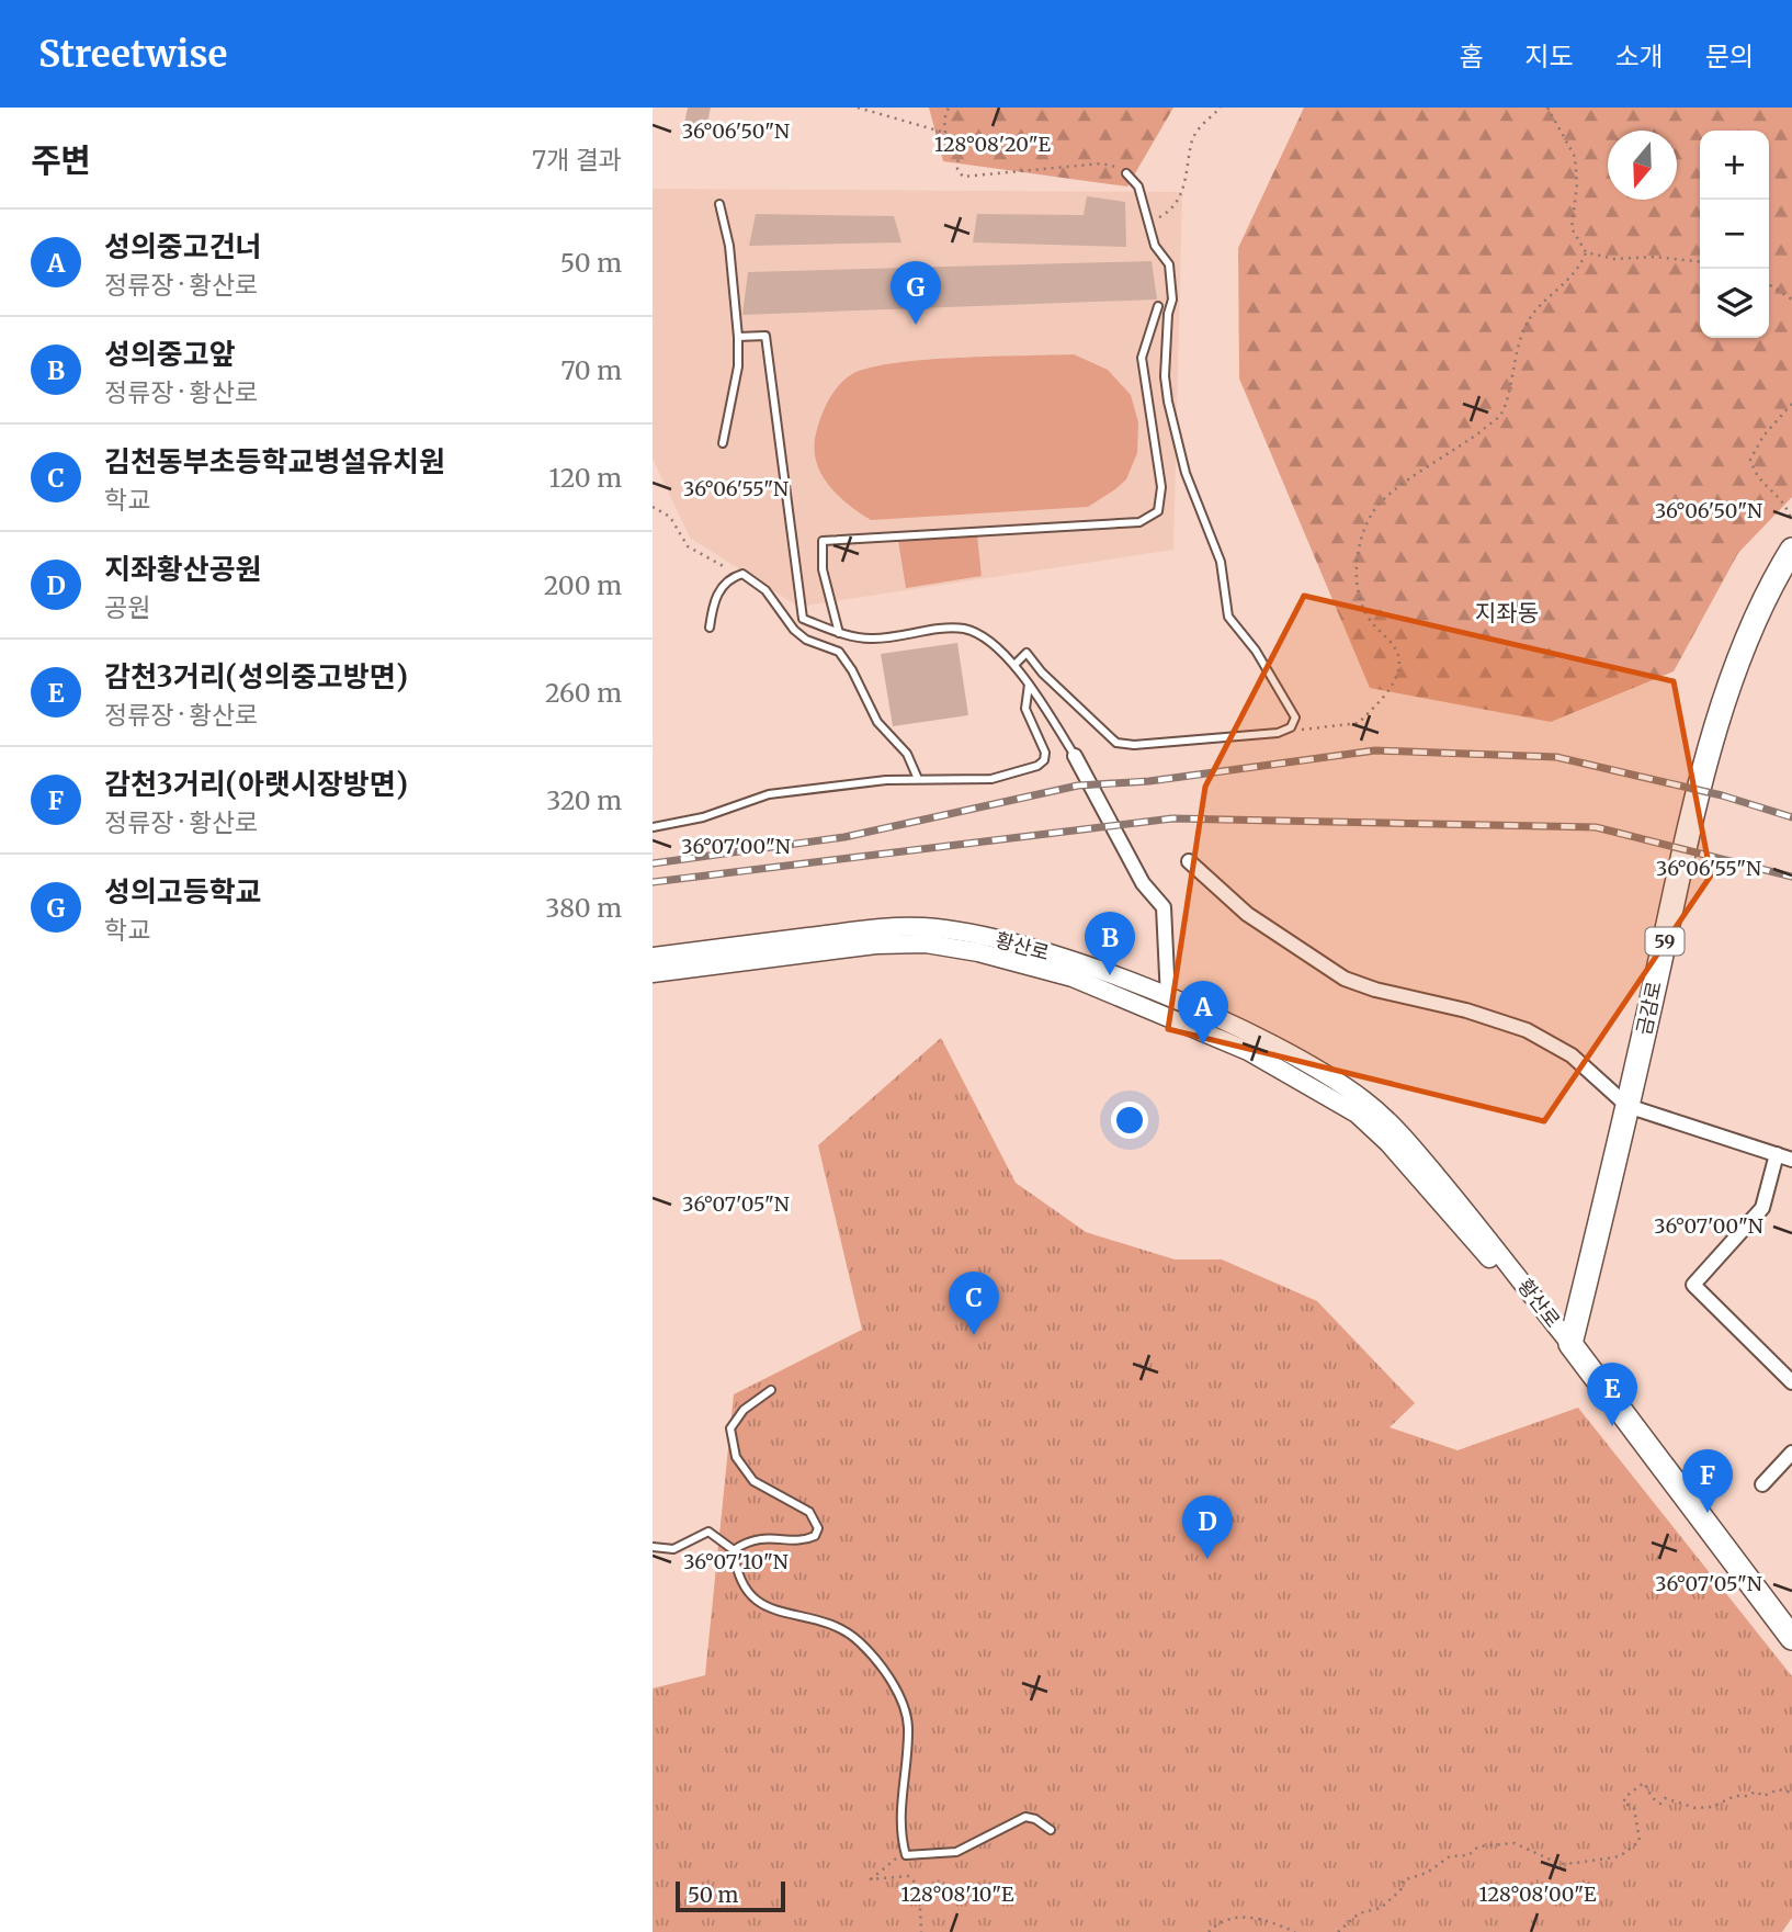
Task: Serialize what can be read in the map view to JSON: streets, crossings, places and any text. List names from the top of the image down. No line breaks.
{"streets":{"main road":["59","황산로","금감로"]},"crossings":[["황산로","금감로"]],"districts":["지좌동"],"scale_bar":"50 m","north":"bottom","page":{"header":"Streetwise","nav":["홈","지도","소개","문의"],"heading":["주변","7개 결과"],"map_buttons":["+","−"],"list":[{"mark":"A","name":"성의중고건너","note":"정류장 · 황산로","value":"50 m"},{"mark":"B","name":"성의중고앞","note":"정류장 · 황산로","value":"70 m"},{"mark":"C","name":"김천동부초등학교병설유치원","note":"학교","value":"120 m"},{"mark":"D","name":"지좌황산공원","note":"공원","value":"200 m"},{"mark":"E","name":"감천3거리(성의중고방면)","note":"정류장 · 황산로","value":"260 m"},{"mark":"F","name":"감천3거리(아랫시장방면)","note":"정류장 · 황산로","value":"320 m"},{"mark":"G","name":"성의고등학교","note":"학교","value":"380 m"}],"pins":["G","B","A","C","E","F","D"],"scale":"50 m"},"coordinates":["36°06'50\"N","128°08'20\"E","36°06'55\"N","36°07'00\"N","36°07'05\"N","36°07'10\"N","128°08'10\"E","128°08'00\"E"]}
